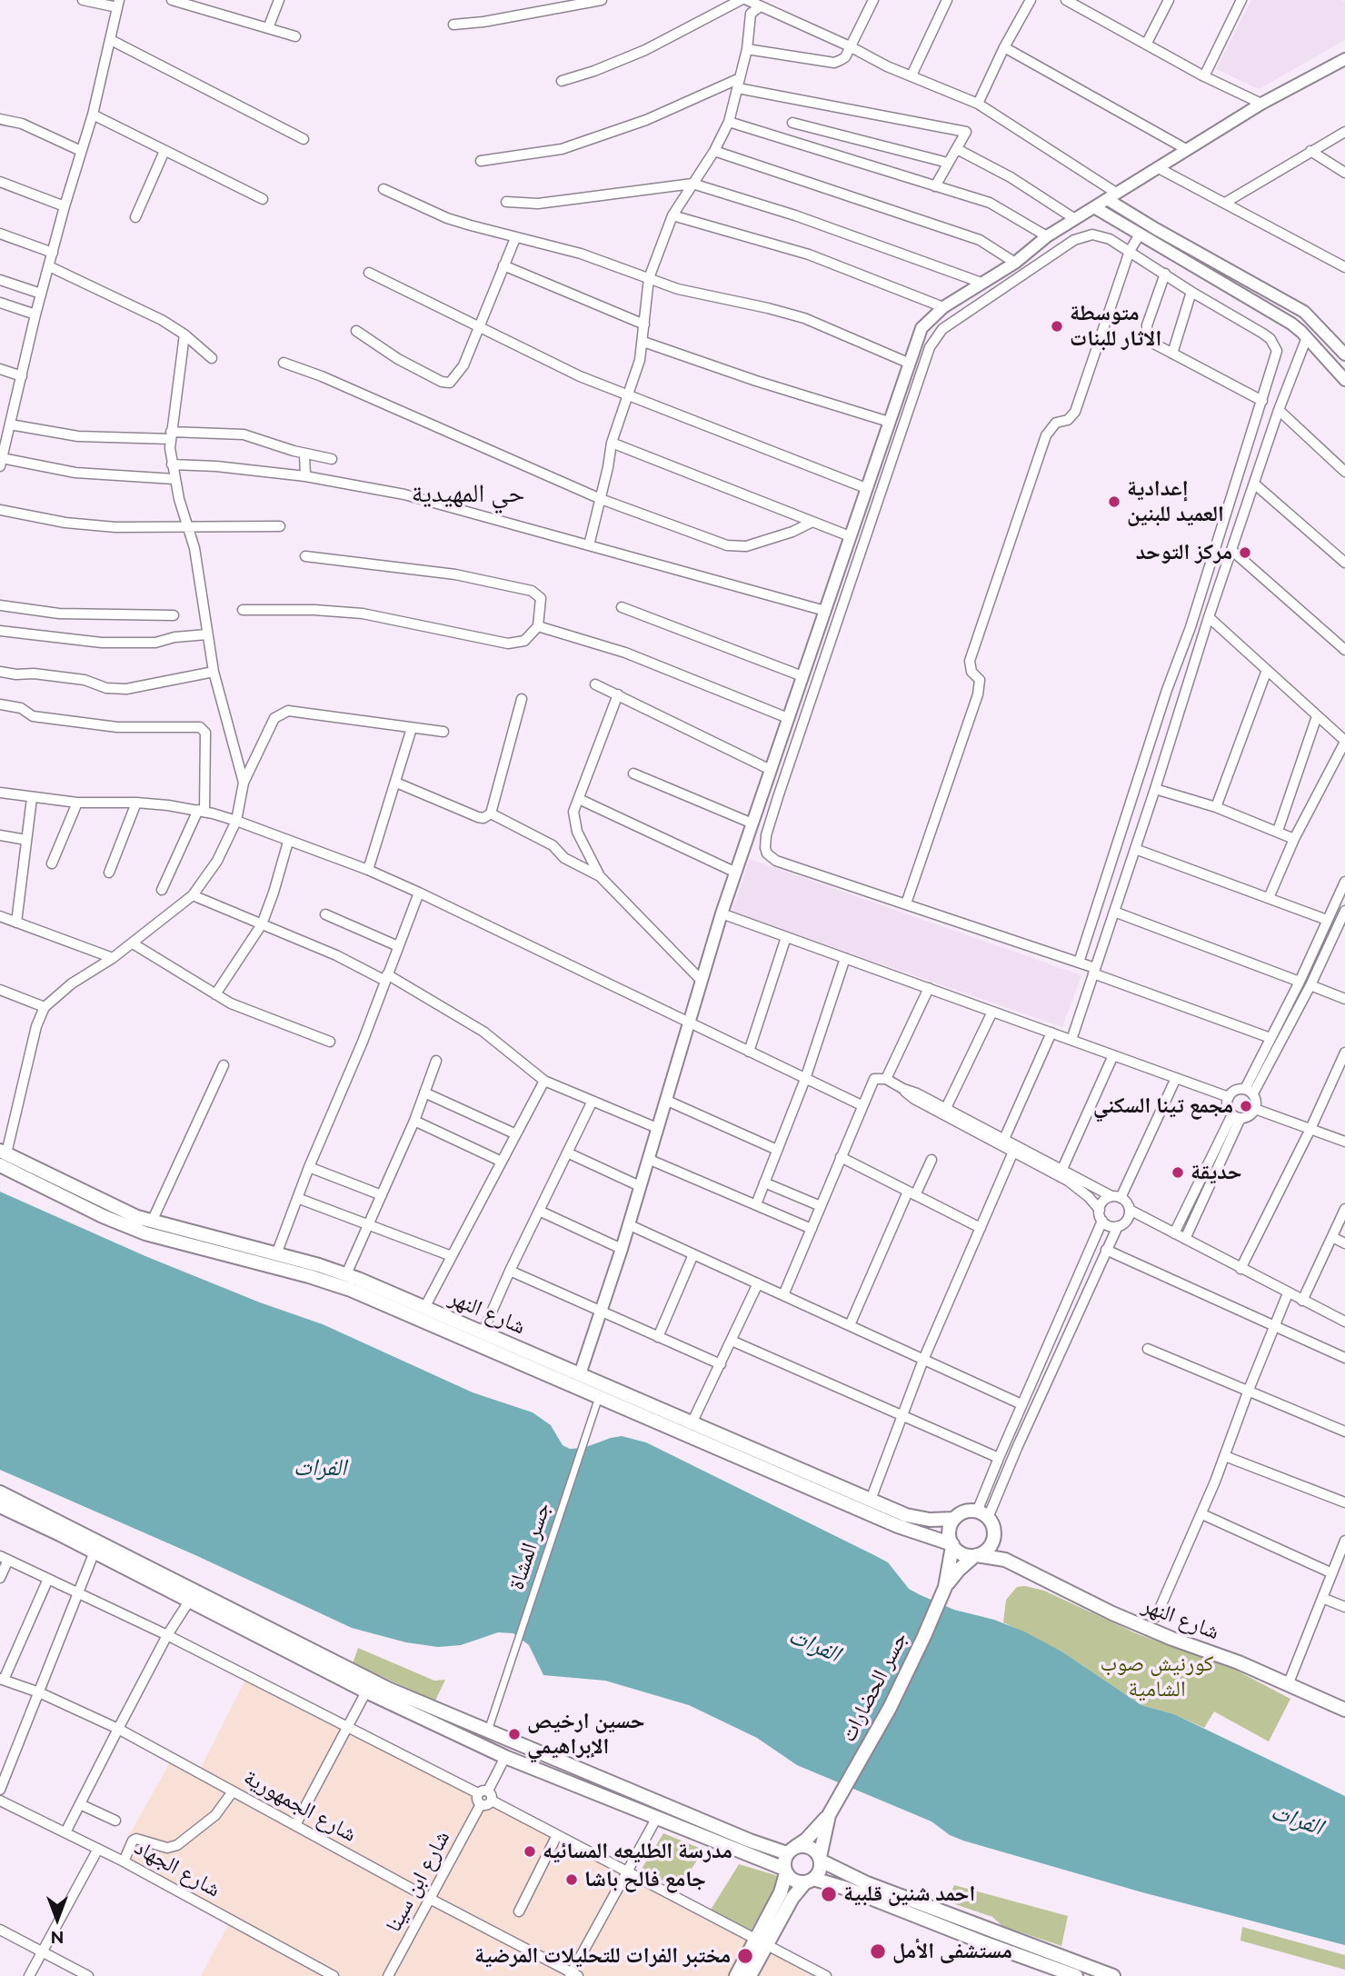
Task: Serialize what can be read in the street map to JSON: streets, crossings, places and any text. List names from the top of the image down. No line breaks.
{"streets":{"main road":["شارع النهر","جسر الحضارات"],"street":["جسر المشاة","شارع الجمهورية","شارع الجهاد","شارع ابن سينا"]},"crossings":[["شارع النهر","جسر المشاة"],["شارع الجمهورية","شارع ابن سينا"]],"districts":["حي المهيدية"],"water":["الفرات"],"parks":["كورنيش صوب الشامية"],"places":["متوسطة الاثار للبنات","إعدادية العميد للبنين","مركز التوحد","مجمع تينا السكني","حديقة","حسين ارخيص الإبراهيمي","مدرسة الطليعه المسائيه","جامع فالح باشا","احمد شنين قلبية","مستشفى الأمل","مختبر الفرات للتحليلات المرضية"],"north":"bottom"}
